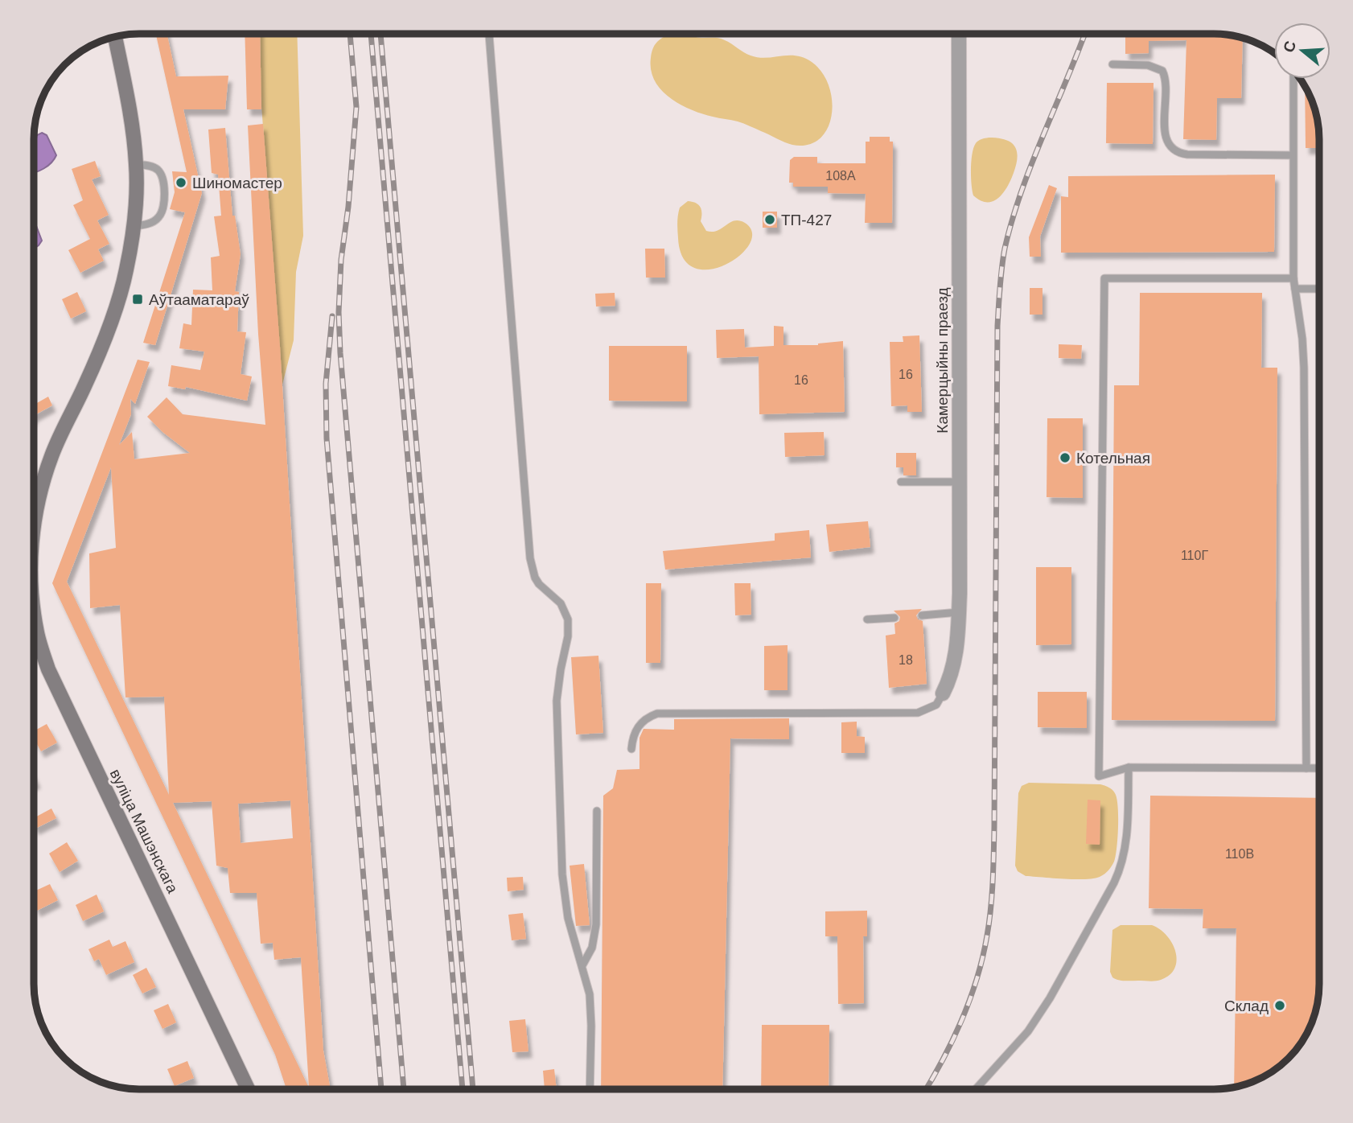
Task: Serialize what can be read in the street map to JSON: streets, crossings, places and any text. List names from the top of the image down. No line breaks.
{"streets":{"main road":["вуліца Машэнскага"],"street":["Камерцыйны праезд"]},"places":{"other":["Шиномастер","ТП-427","Котельная","Склад"],"transit":["Аўтааматараў"]},"house_numbers":["108А","16","16","110Г","18","110В"],"north":"left"}
